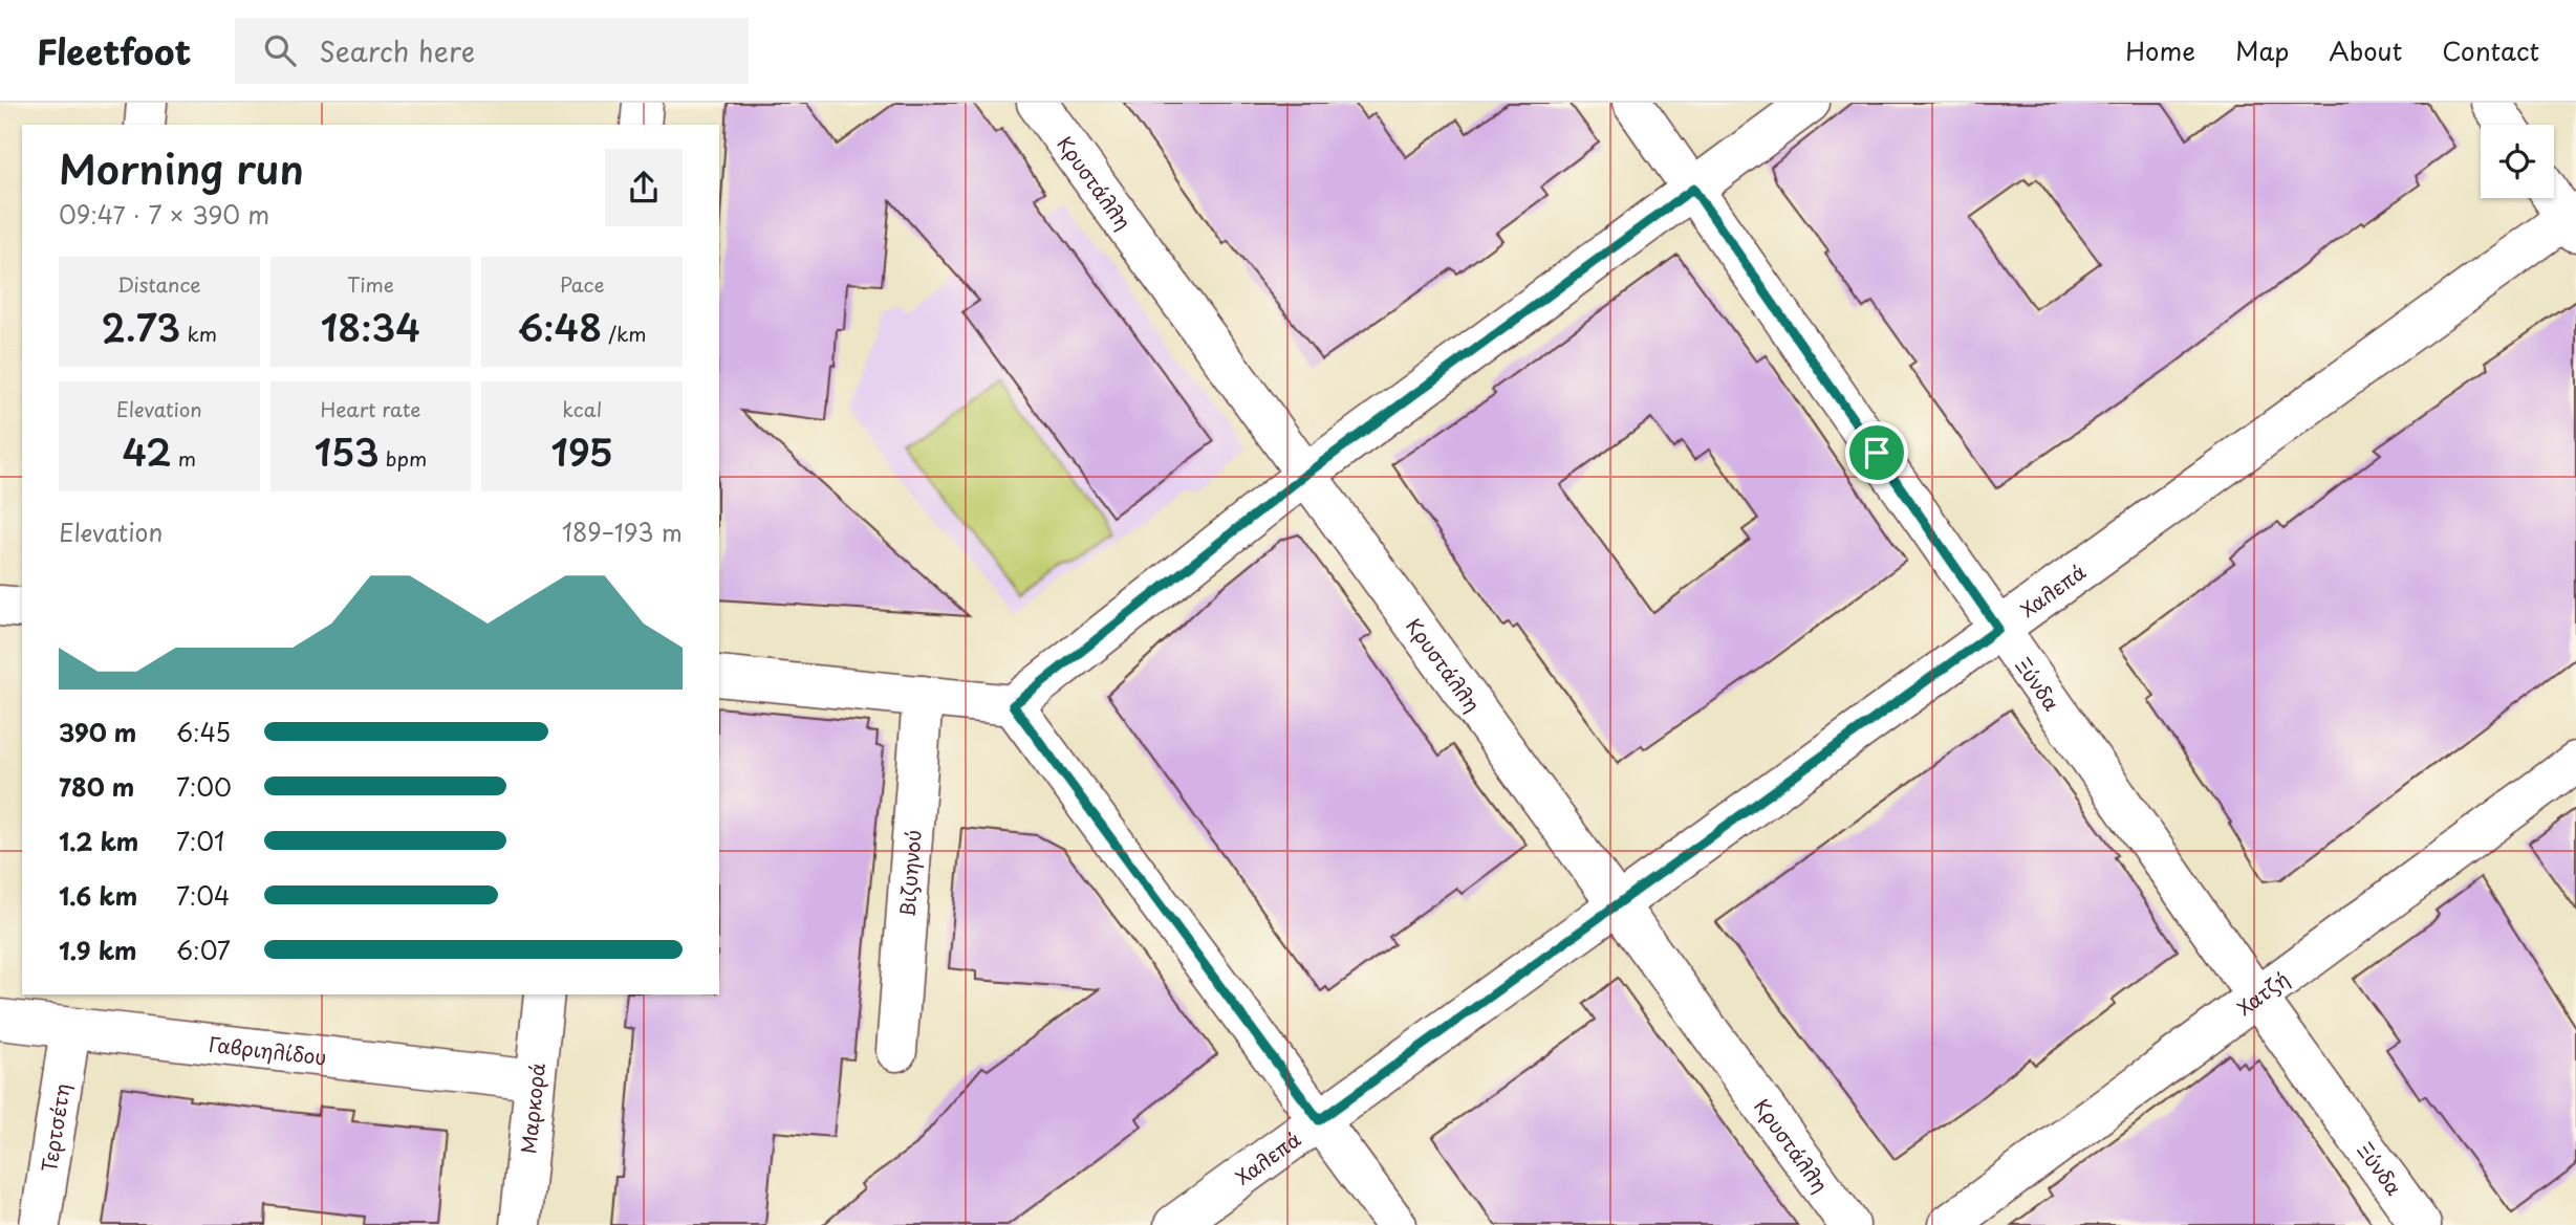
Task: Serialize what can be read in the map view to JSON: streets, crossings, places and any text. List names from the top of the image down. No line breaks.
{"streets":{"street":["Κρυστάλλη","Χαλεπά","Ξύνδα","Βιζυηνού","Χατζή","Γαβριηλίδου","Μαρκορά","Τερτσέτη"]},"crossings":[["Κρυστάλλη","Χαλεπά"],["Χαλεπά","Ξύνδα"],["Ξύνδα","Χατζή"],["Γαβριηλίδου","Μαρκορά"],["Γαβριηλίδου","Τερτσέτη"]],"page":{"header":"Fleetfoot","search":"Search here","nav":["Home","Map","About","Contact"],"heading":["Morning run","09:47 · 7 × 390 m"],"stats":[["Distance","2.73 km"],["Time","18:34"],["Pace","6:48 /km"],["Elevation","42 m"],["Heart rate","153 bpm"],["kcal","195"]],"chart":["Elevation","189–193 m"],"list":[{"name":"390 m","note":"6:45"},{"name":"780 m","note":"7:00"},{"name":"1.2 km","note":"7:01"},{"name":"1.6 km","note":"7:04"},{"name":"1.9 km","note":"6:07"}]}}
